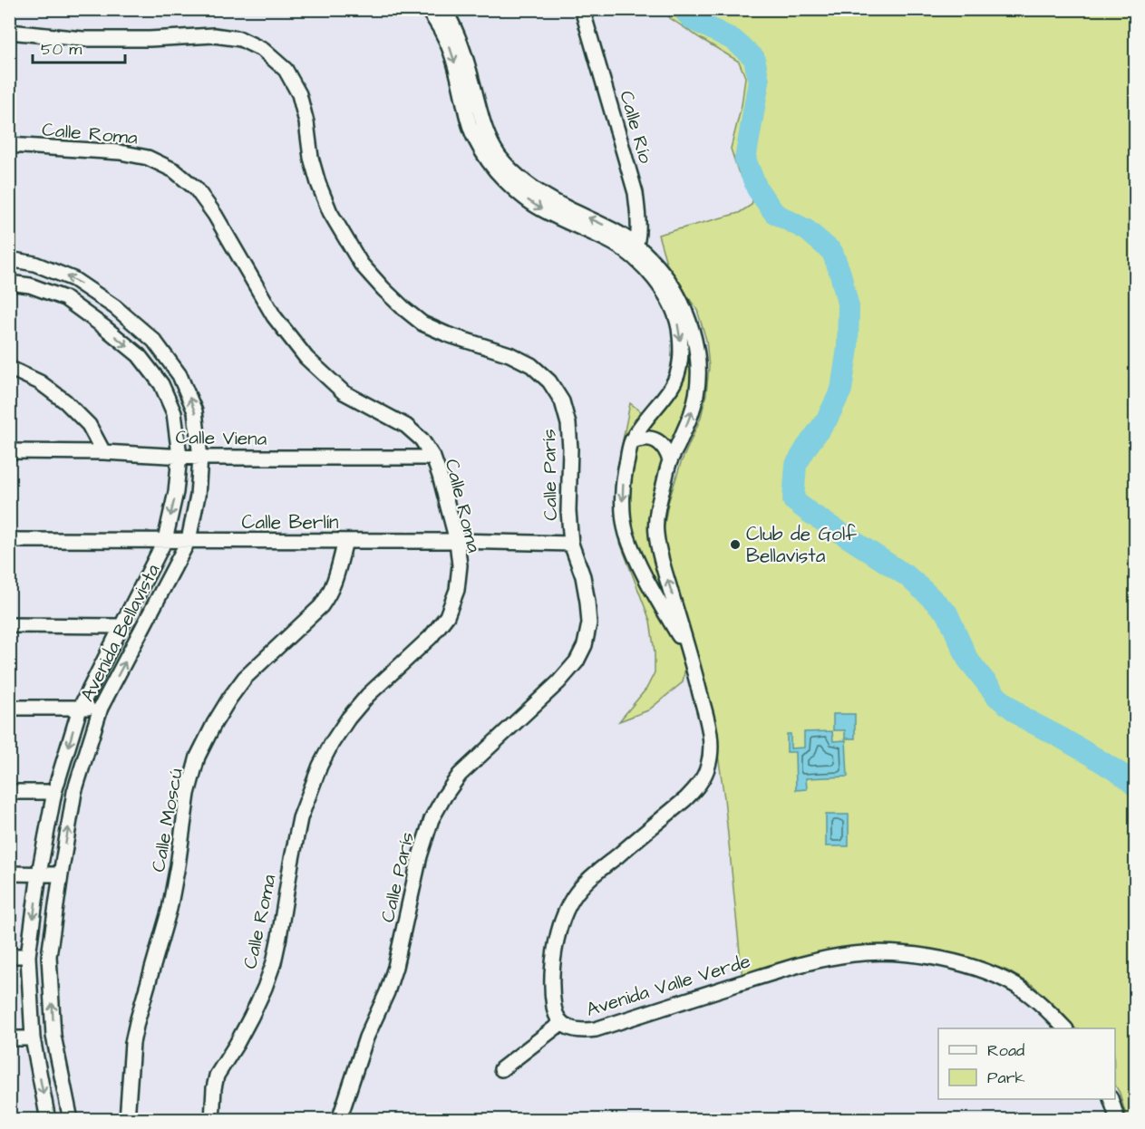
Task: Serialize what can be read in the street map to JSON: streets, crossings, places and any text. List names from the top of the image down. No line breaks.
{"streets":{"street":["Calle Río","Calle Roma","Calle Viena","Calle París","Calle Berlín","Avenida Bellavista","Calle Moscú","Avenida Valle Verde"]},"crossings":[["Calle Río","Avenida Valle Verde"],["Calle Roma","Calle Viena"],["Calle Roma","Calle Berlín"],["Calle Viena","Avenida Bellavista"],["Calle París","Calle Berlín"],["Calle Berlín","Avenida Bellavista"],["Calle Berlín","Calle Moscú"]],"places":["Club de Golf Bellavista"],"legend":["Road","Park"],"scale_bar":"50 m"}
